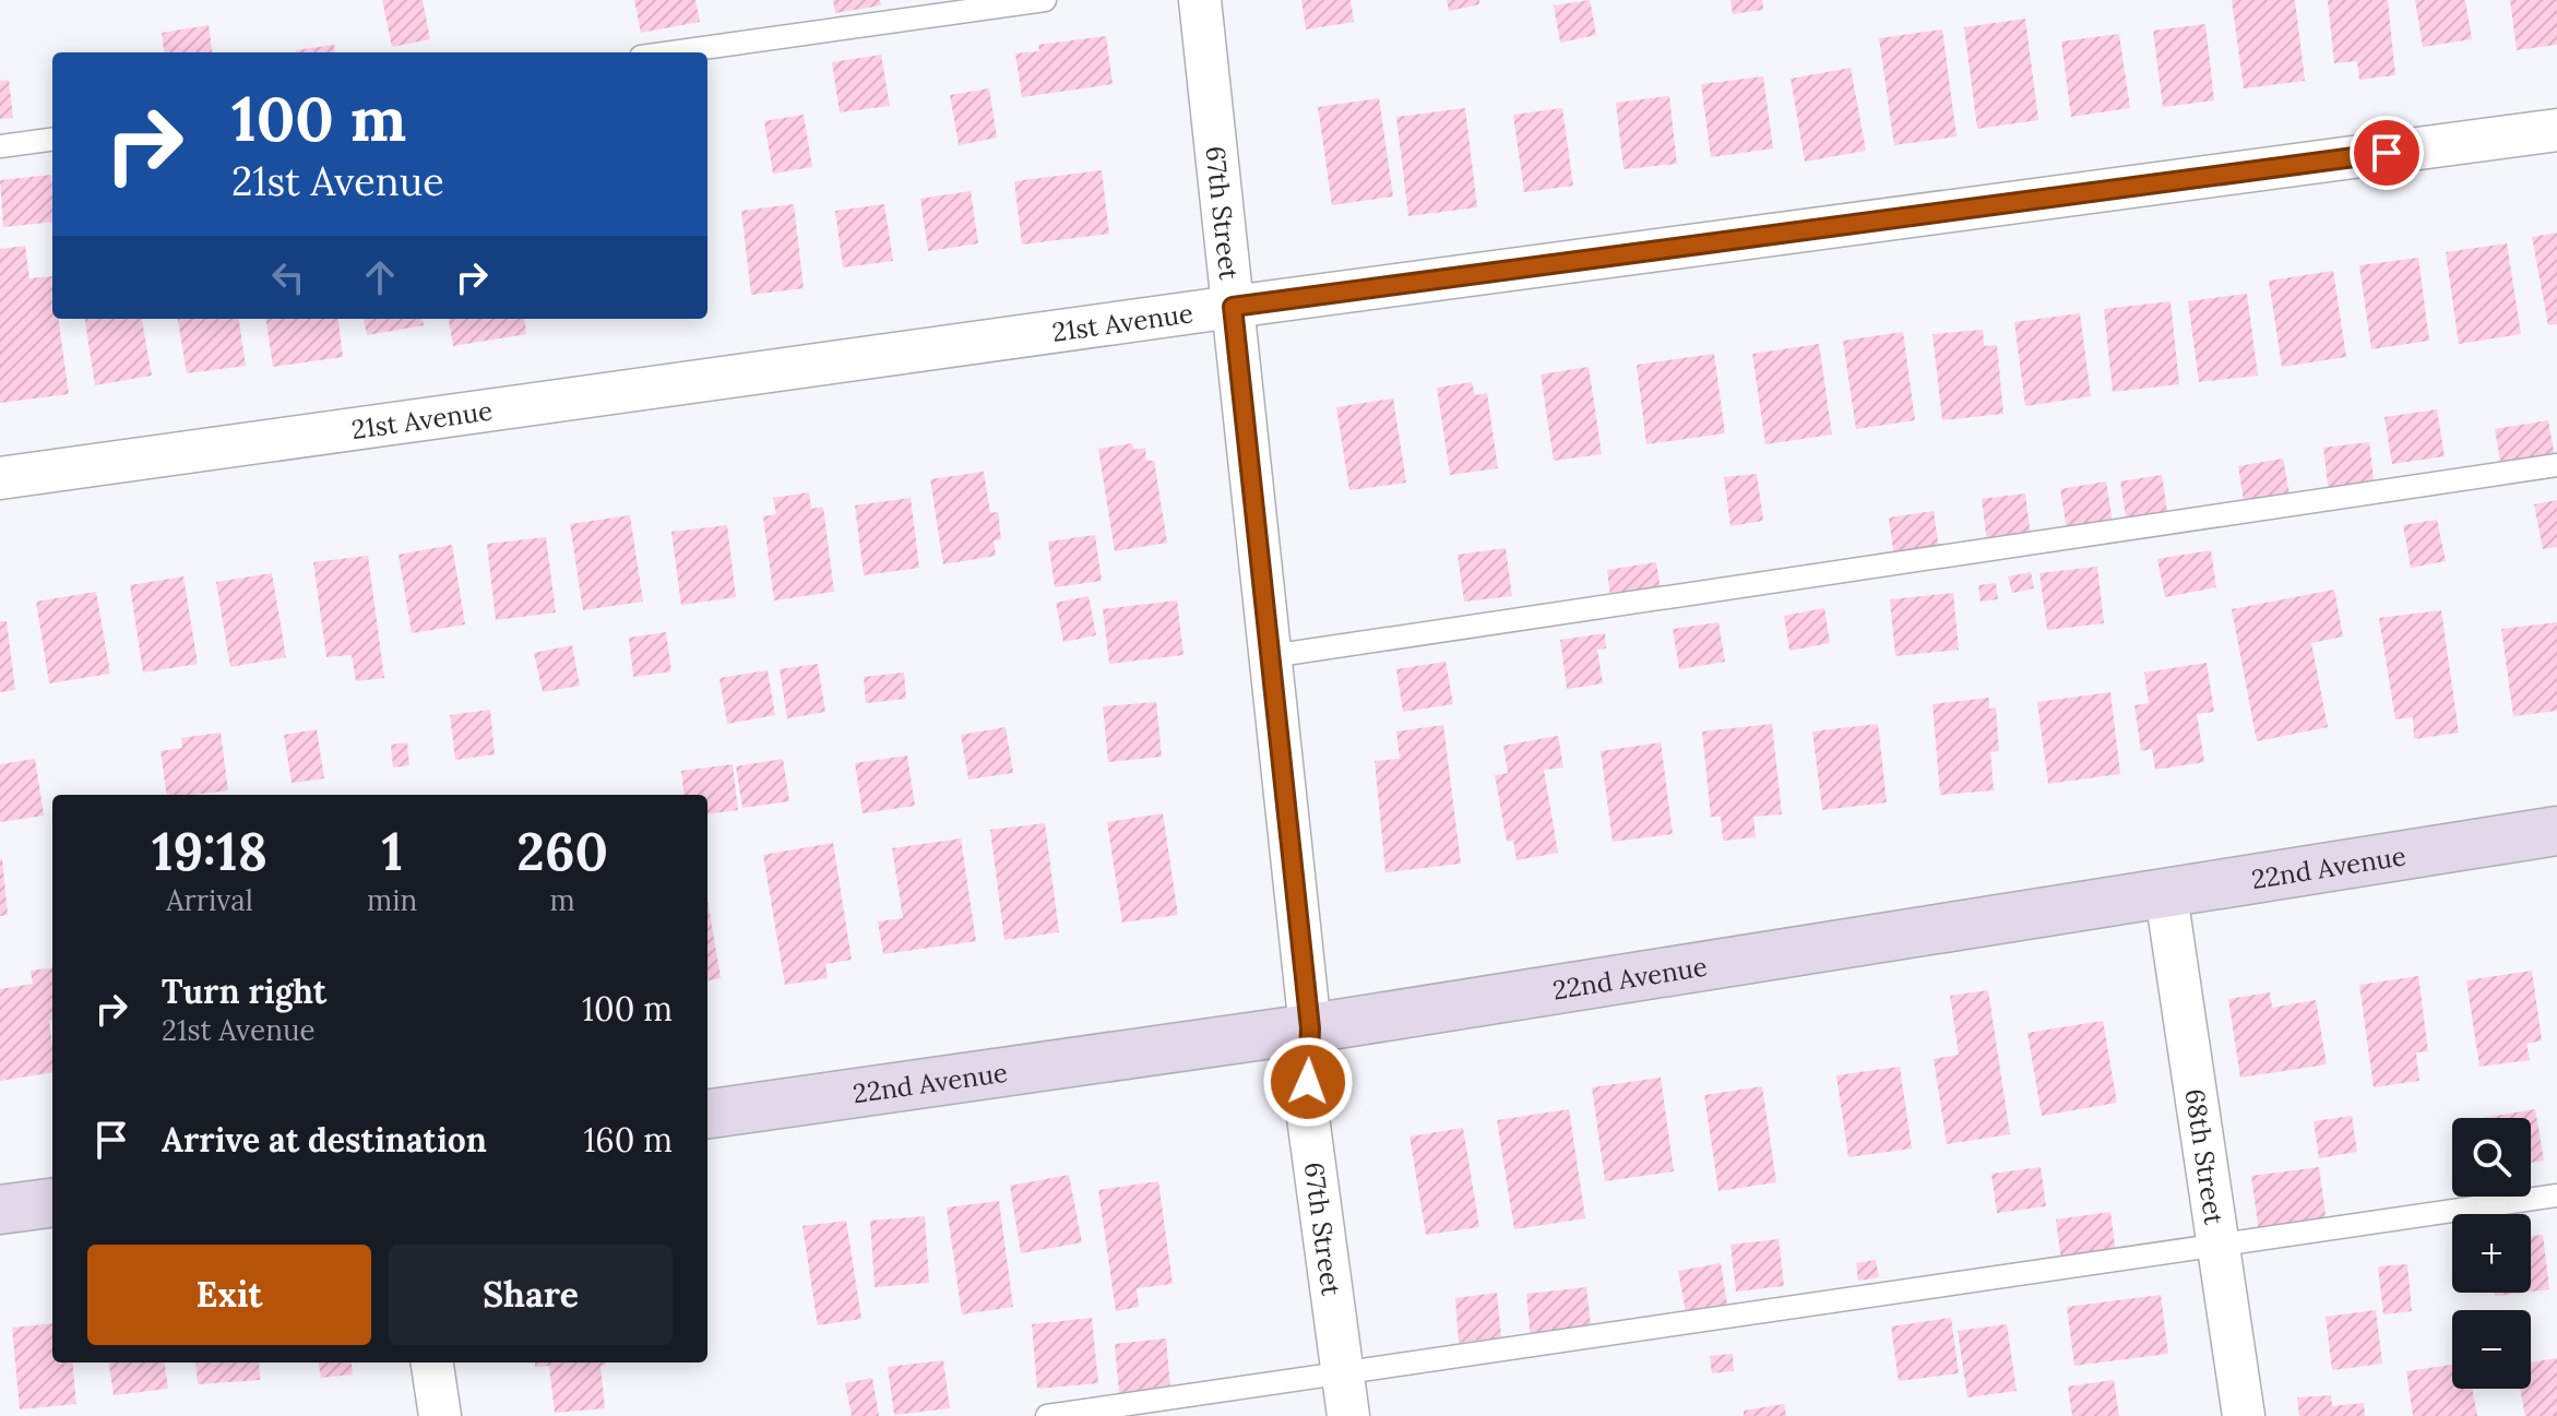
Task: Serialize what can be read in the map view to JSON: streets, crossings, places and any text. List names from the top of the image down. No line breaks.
{"streets":{"street":["67th Street","21st Avenue","22nd Avenue","68th Street"]},"crossings":[["67th Street","21st Avenue"],["67th Street","22nd Avenue"],["22nd Avenue","68th Street"]],"page":{"turn":["100 m","21st Avenue"],"eta":["19:18","Arrival","1","min","260","m"],"list":[{"name":"Turn right","note":"21st Avenue","value":"100 m"},{"name":"Arrive at destination","value":"160 m"}],"map_buttons":["+","−"],"buttons":["Exit","Share"]}}
